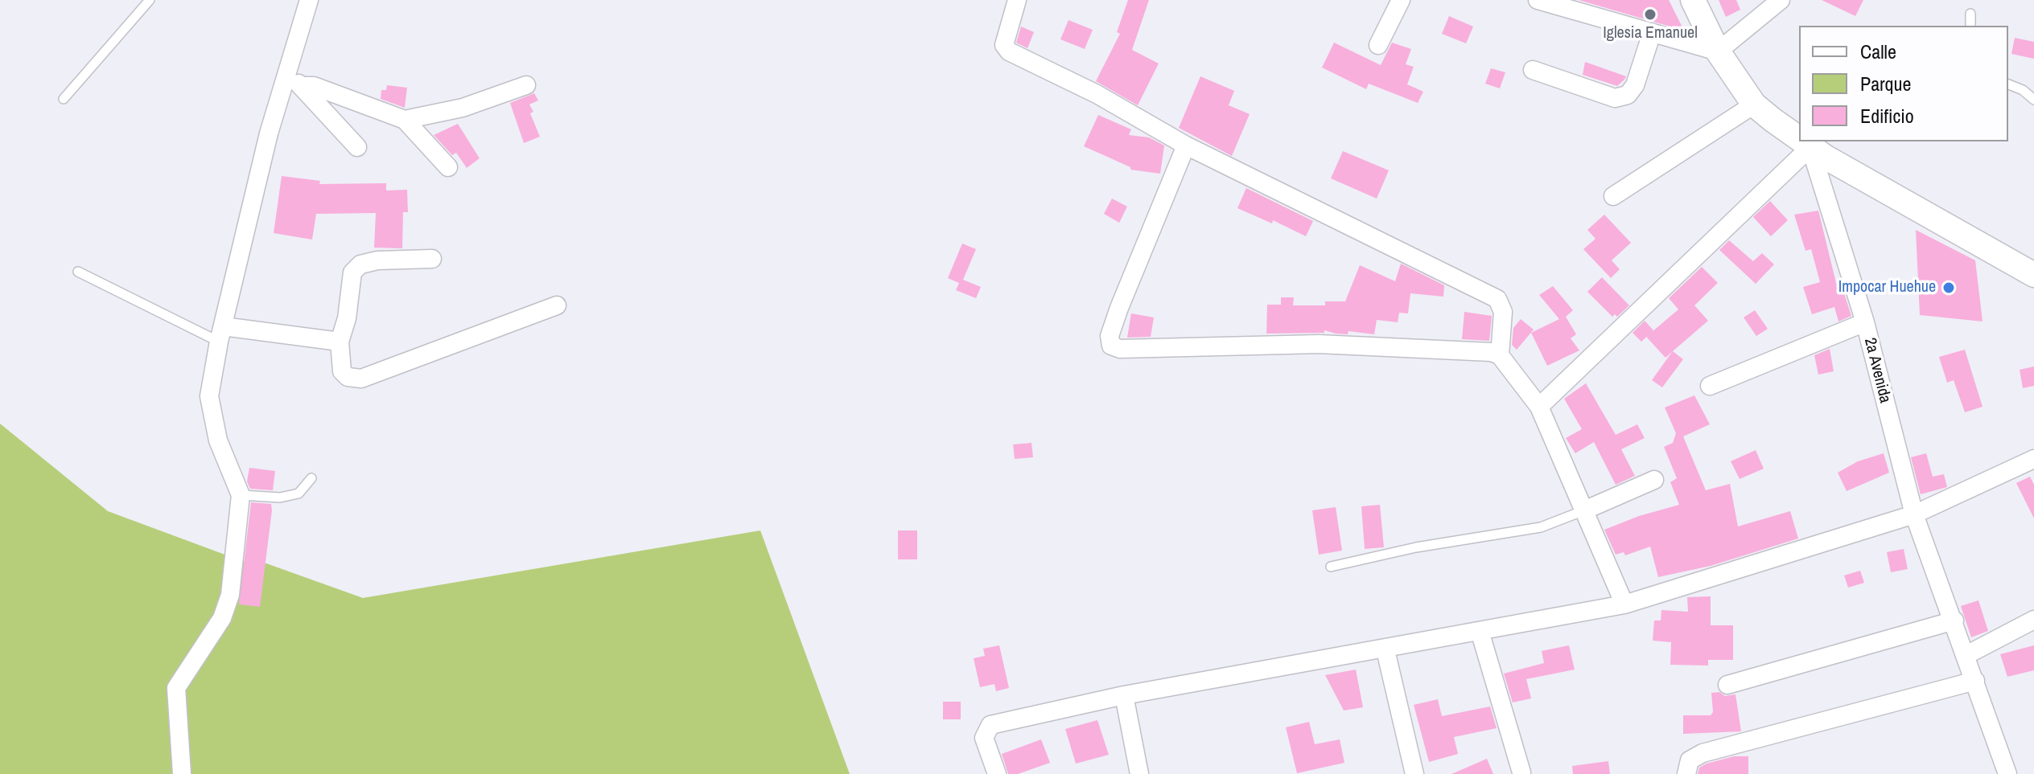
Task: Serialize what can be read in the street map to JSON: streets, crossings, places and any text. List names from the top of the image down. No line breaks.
{"streets":{"street":["2a Avenida"]},"places":["Iglesia Emanuel","Impocar Huehue"],"legend":["Calle","Parque","Edificio"]}
